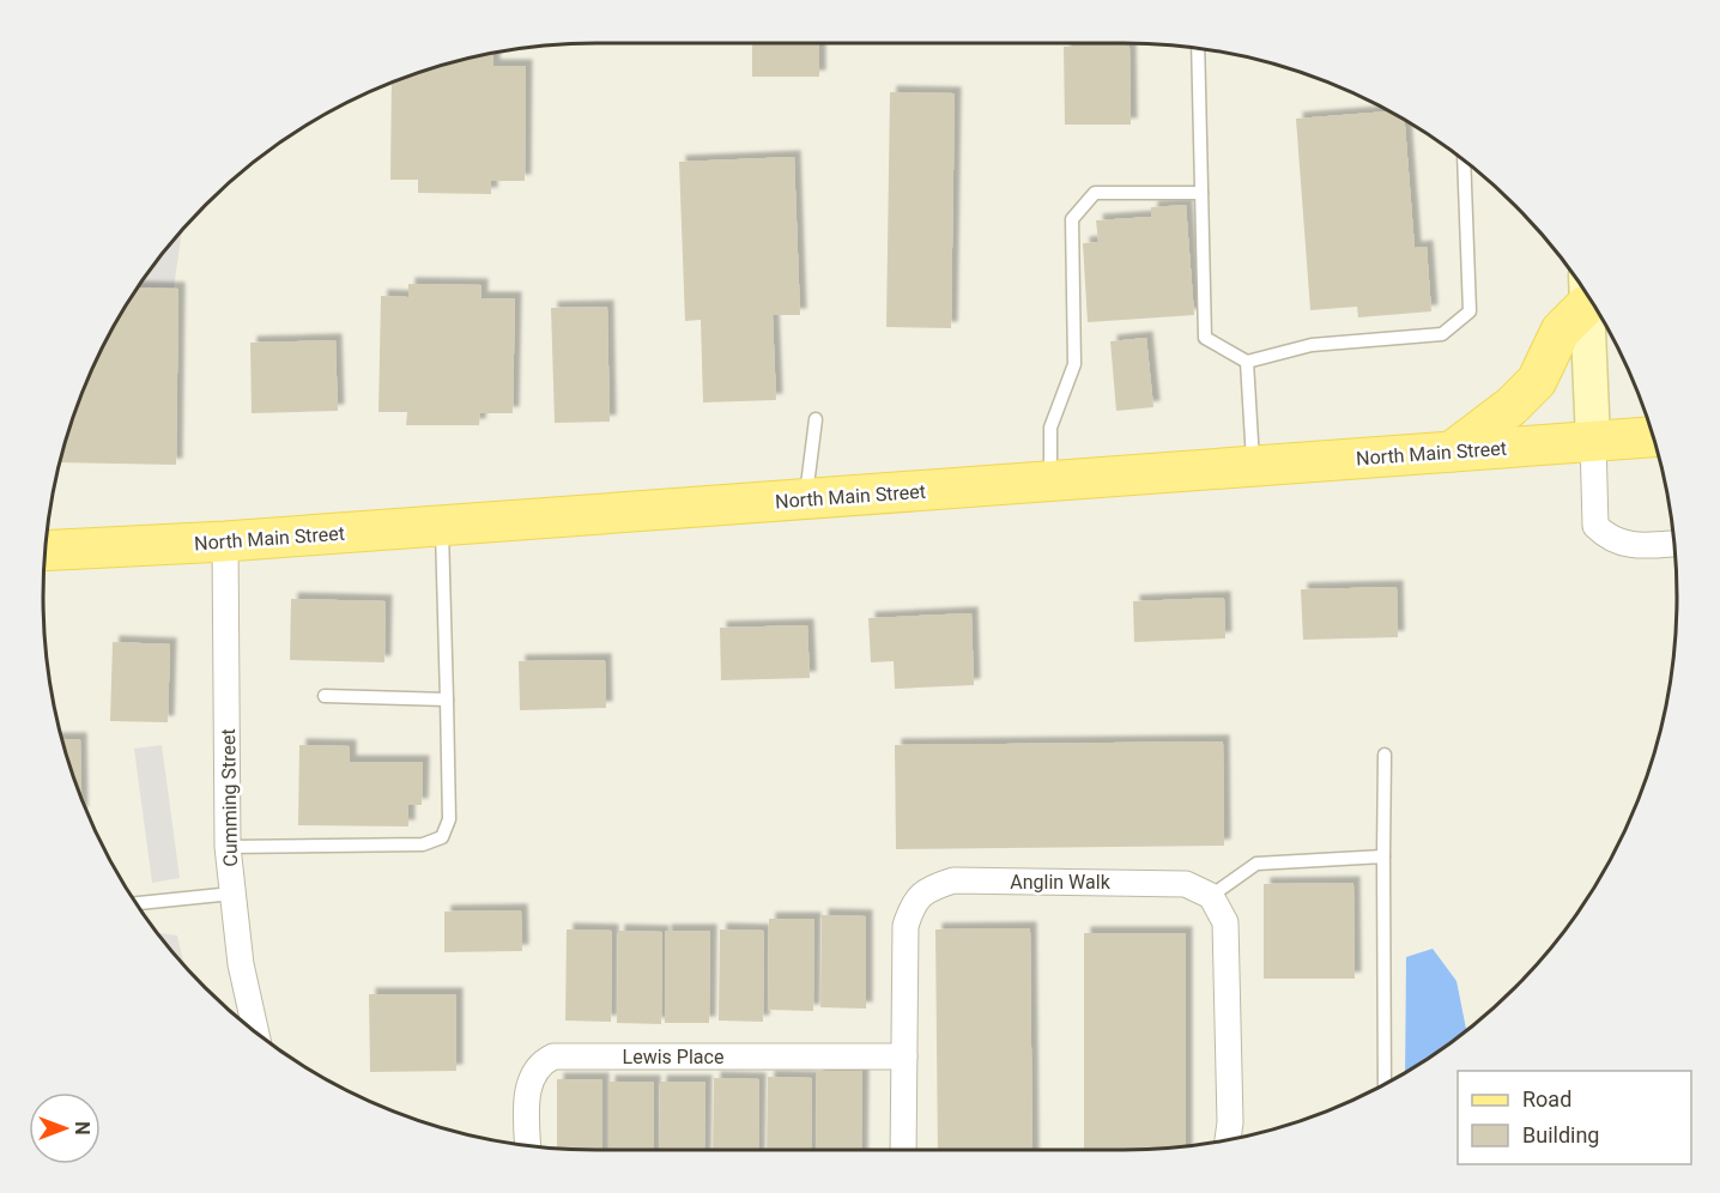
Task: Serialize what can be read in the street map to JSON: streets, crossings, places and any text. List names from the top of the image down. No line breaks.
{"streets":{"main road":["North Main Street"],"street":["Cumming Street","Anglin Walk","Lewis Place"]},"crossings":[["North Main Street","Cumming Street"],["Anglin Walk","Lewis Place"]],"legend":["Road","Building"],"north":"right"}
